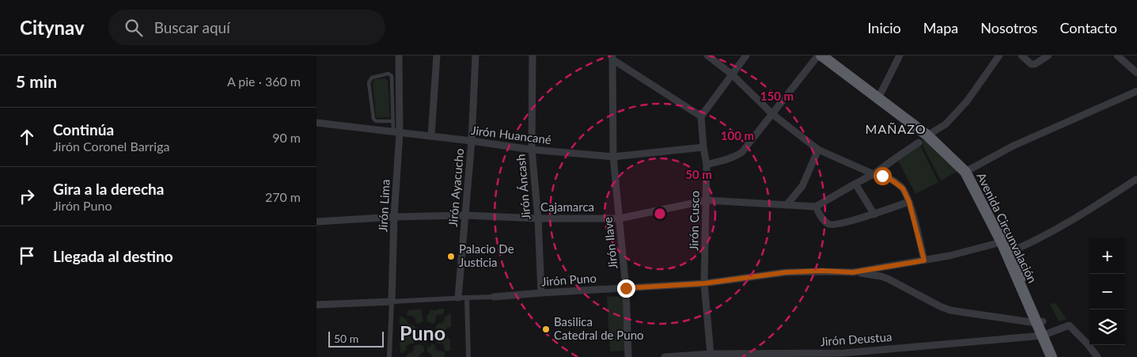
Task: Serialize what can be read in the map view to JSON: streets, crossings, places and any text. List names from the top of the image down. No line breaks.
{"streets":{"highway":["Avenida Circunvalación"],"street":["Jirón Huancané","Jirón Áncash","Jirón Ayacucho","Jirón Lima","Cajamarca","Jirón Cusco","Jirón Ilave","Jirón Puno","Jirón Deustua"]},"crossings":[["Jirón Huancané","Jirón Áncash"],["Jirón Huancané","Jirón Ayacucho"],["Jirón Huancané","Jirón Lima"],["Jirón Huancané","Jirón Cusco"],["Jirón Huancané","Jirón Ilave"],["Jirón Áncash","Cajamarca"],["Jirón Áncash","Jirón Puno"],["Jirón Ayacucho","Cajamarca"],["Jirón Ayacucho","Jirón Puno"],["Jirón Lima","Cajamarca"],["Jirón Lima","Jirón Puno"],["Cajamarca","Jirón Cusco"],["Cajamarca","Jirón Ilave"],["Jirón Cusco","Jirón Puno"],["Jirón Cusco","Jirón Deustua"],["Avenida Circunvalación","Jirón Puno"],["Avenida Circunvalación","Jirón Deustua"],["Jirón Ilave","Jirón Puno"]],"districts":["MAÑAZO","Puno"],"places":["Palacio De Justicia","Basilica Catedral de Puno"],"scale_bar":"50 m","page":{"header":"Citynav","search":"Buscar aquí","nav":["Inicio","Mapa","Nosotros","Contacto"],"heading":["5 min","A pie · 360 m"],"list":[["Continúa","Jirón Coronel Barriga","90 m"],["Gira a la derecha","Jirón Puno","270 m"],"Llegada al destino"],"map_buttons":["+","−"],"scale":"50 m"},"rings":["150 m","100 m","50 m"]}
